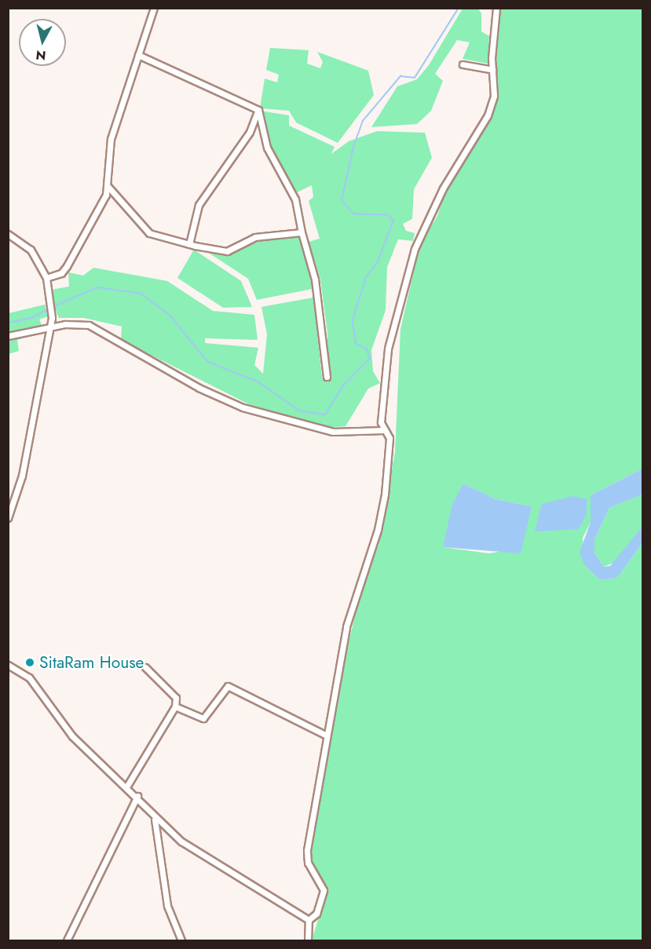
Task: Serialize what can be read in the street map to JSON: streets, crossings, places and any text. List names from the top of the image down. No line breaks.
{"places":["SitaRam House"],"north":"bottom"}
